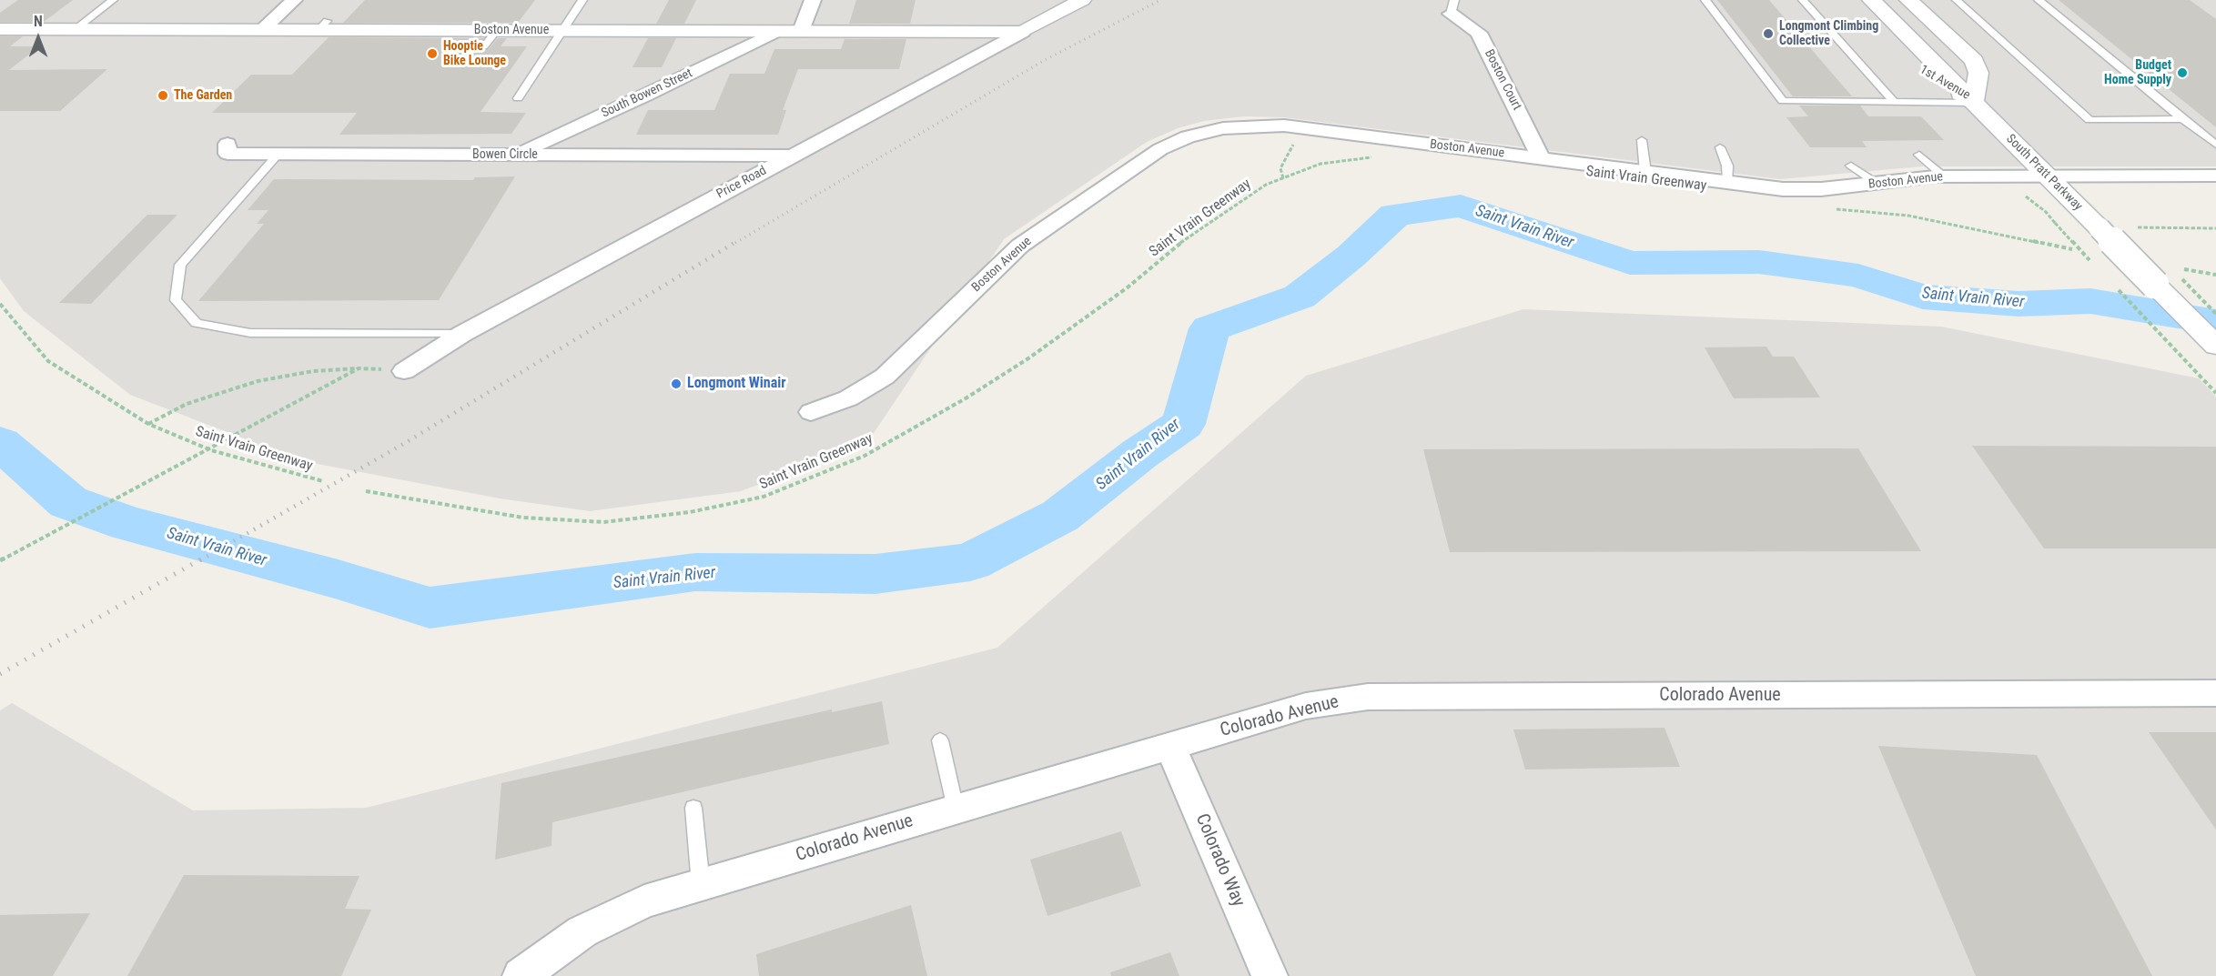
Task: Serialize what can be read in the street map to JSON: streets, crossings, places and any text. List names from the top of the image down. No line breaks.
{"streets":{"street":["Boston Avenue","Boston Court","1st Avenue","South Bowen Street","Bowen Circle","South Pratt Parkway","Price Road","Colorado Avenue","Colorado Way"],"path":["Saint Vrain Greenway"]},"crossings":[["Boston Avenue","Boston Court"],["Boston Avenue","South Bowen Street"],["Boston Avenue","South Pratt Parkway"],["Boston Avenue","Price Road"],["1st Avenue","South Pratt Parkway"],["South Bowen Street","Bowen Circle"],["Bowen Circle","Price Road"],["Saint Vrain Greenway","Price Road"],["Colorado Avenue","Colorado Way"]],"water":["Saint Vrain River"],"places":["Longmont Climbing Collective","Hooptie Bike Lounge","Budget Home Supply","The Garden","Longmont Winair"],"north":"top"}
